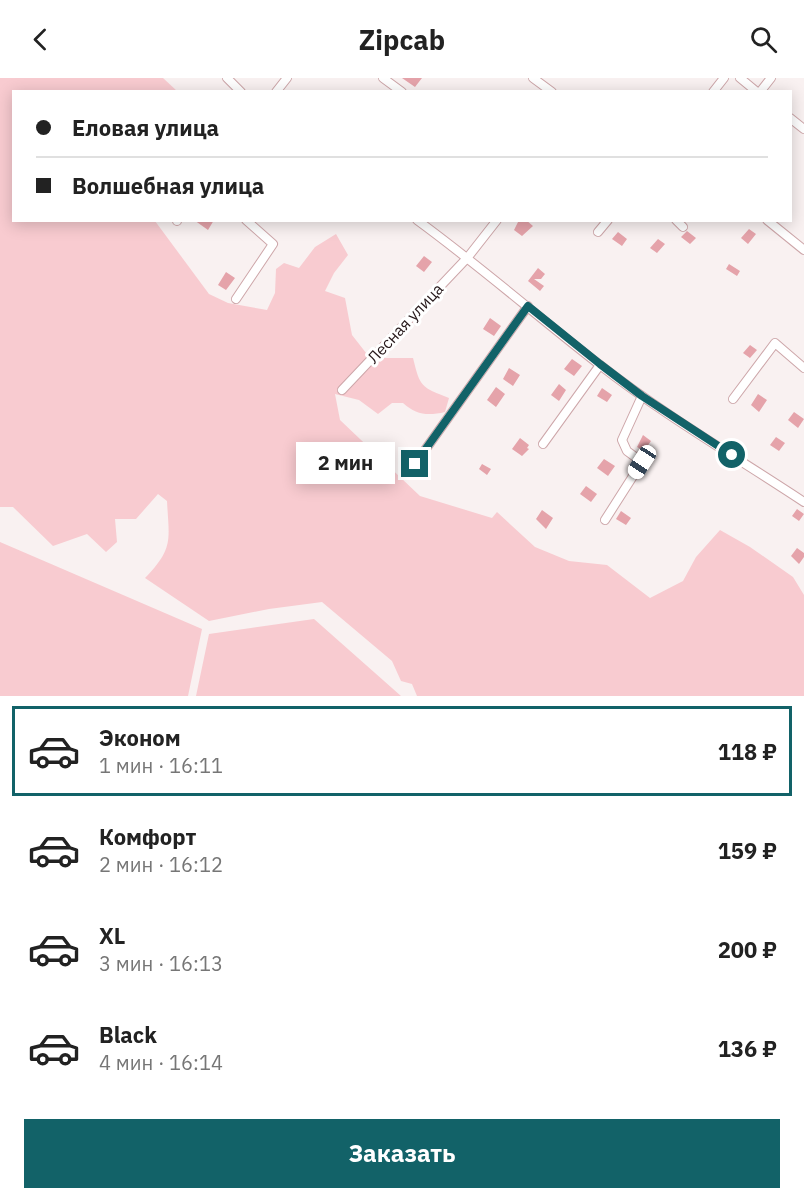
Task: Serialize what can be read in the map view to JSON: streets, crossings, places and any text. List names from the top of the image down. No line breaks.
{"streets":{"street":["Лесная улица"]},"page":{"header":"Zipcab","banner":["Еловая улица","Волшебная улица"],"bubble":"2 мин","list":[{"name":"Эконом","note":"1 мин · 16:11","value":"118 ₽"},{"name":"Комфорт","note":"2 мин · 16:12","value":"159 ₽"},{"name":"XL","note":"3 мин · 16:13","value":"200 ₽"},{"name":"Black","note":"4 мин · 16:14","value":"136 ₽"}],"buttons":"Заказать"}}
